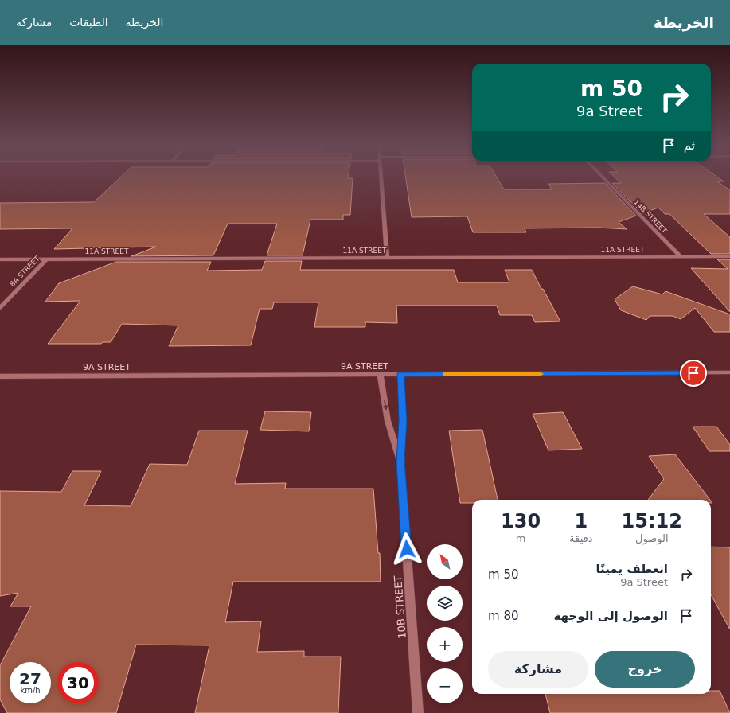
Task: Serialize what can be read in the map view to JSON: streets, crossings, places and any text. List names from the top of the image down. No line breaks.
{"streets":{"street":["14B STREET","11A STREET","8A STREET","9A STREET","10B STREET"]},"crossings":[["14B STREET","11A STREET"],["11A STREET","8A STREET"],["9A STREET","10B STREET"]],"north":"top left","page":{"header":"الخريطة","nav":["الخريطة","الطبقات","مشاركة"],"turn":["50 m","9a Street"],"then":"ثم","eta":["15:12","الوصول","1","دقيقة","130","m"],"map_buttons":["+","−"],"list":[{"name":"انعطف يمينًا","note":"9a Street","value":"50 m"},{"name":"الوصول إلى الوجهة","value":"80 m"}],"buttons":["خروج","مشاركة"],"speed":"27 km/h","limit":"30"}}
